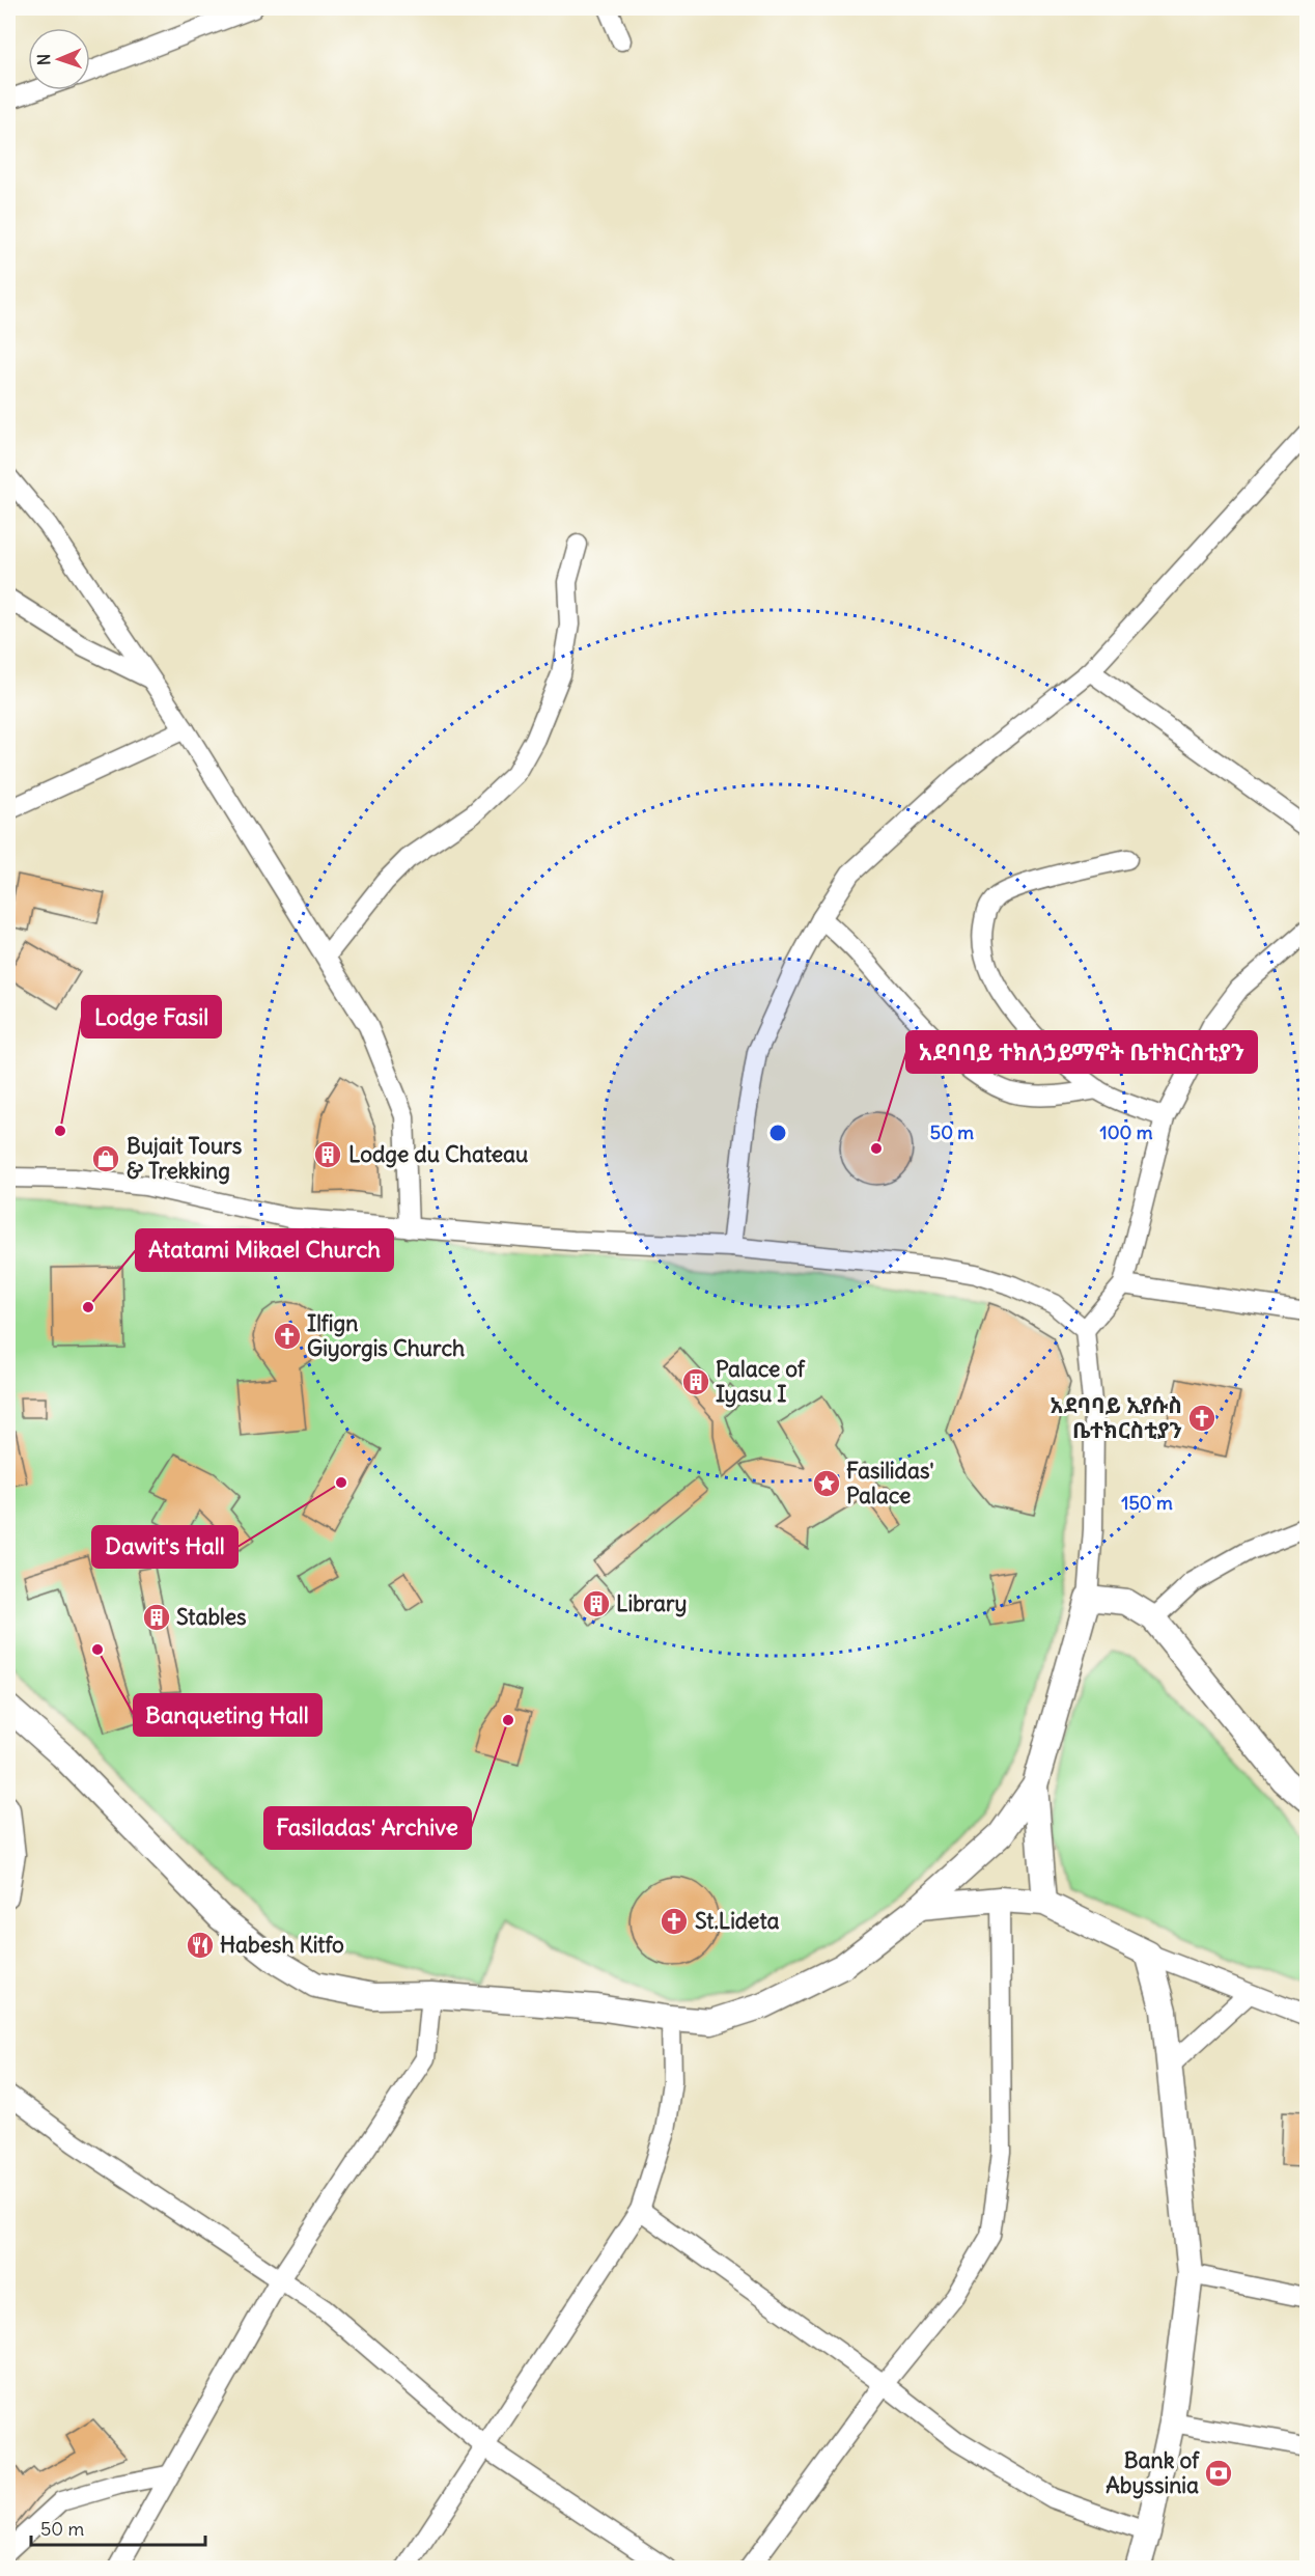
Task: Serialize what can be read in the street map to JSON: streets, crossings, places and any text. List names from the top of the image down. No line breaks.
{"places":{"other":["Lodge Fasil","አደባባይ ተክለኃይማኖት ቤተክርስቲያን","Atatami Mikael Church","Dawit's Hall","Banqueting Hall","Fasiladas' Archive"],"building":["Lodge du Chateau","Palace of Iyasu I","Library","Stables"],"shop":["Bujait Tours & Trekking"],"church":["Ilfign Giyorgis Church","አደባባይ ኢየሱስ ቤተክርስቲያን","St.Lideta"],"place":["Fasilidas' Palace"],"restaurant":["Habesh Kitfo"],"bank":["Bank of Abyssinia"]},"scale_bar":"50 m","north":"left","rings":["50 m","100 m","150 m"]}
